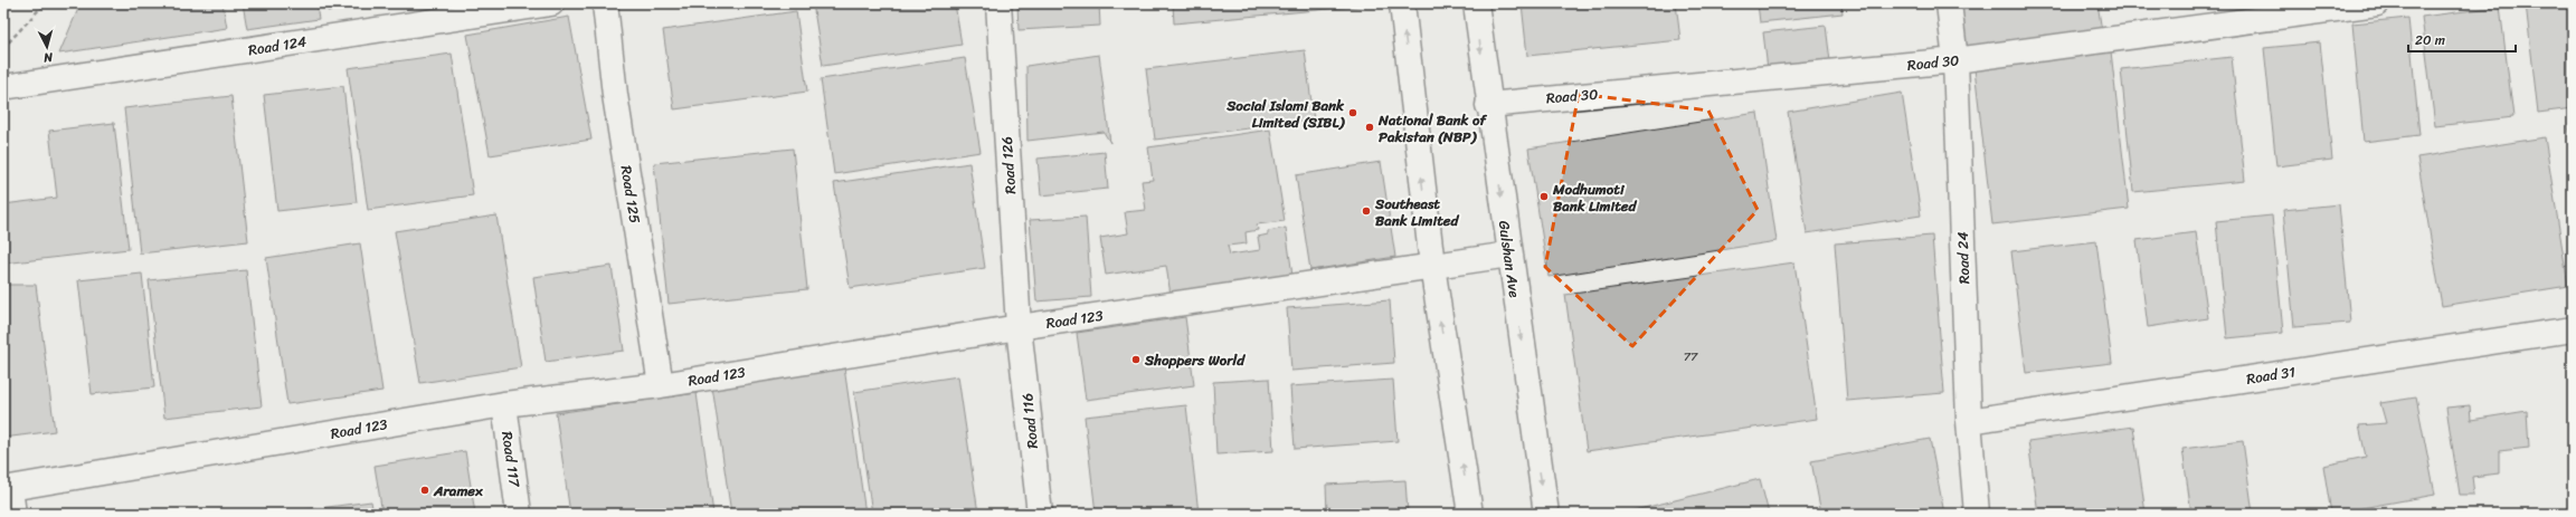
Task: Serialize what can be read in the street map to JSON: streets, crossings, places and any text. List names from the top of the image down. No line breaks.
{"streets":{"street":["Road 124","Road 30","Road 126","Road 125","Road 24","Gulshan Ave","Road 123","Road 31","Road 116","Road 117"]},"crossings":[["Road 30","Road 24"],["Road 30","Gulshan Ave"],["Road 126","Road 123"],["Road 126","Road 116"],["Road 125","Road 123"],["Road 24","Road 31"],["Gulshan Ave","Road 123"],["Road 123","Road 116"],["Road 123","Road 117"]],"places":["Social Islami Bank Limited (SIBL)","National Bank of Pakistan (NBP)","Modhumoti Bank Limited","Southeast Bank Limited","Shoppers World","Aramex"],"house_numbers":["77"],"scale_bar":"20 m","north":"bottom"}
